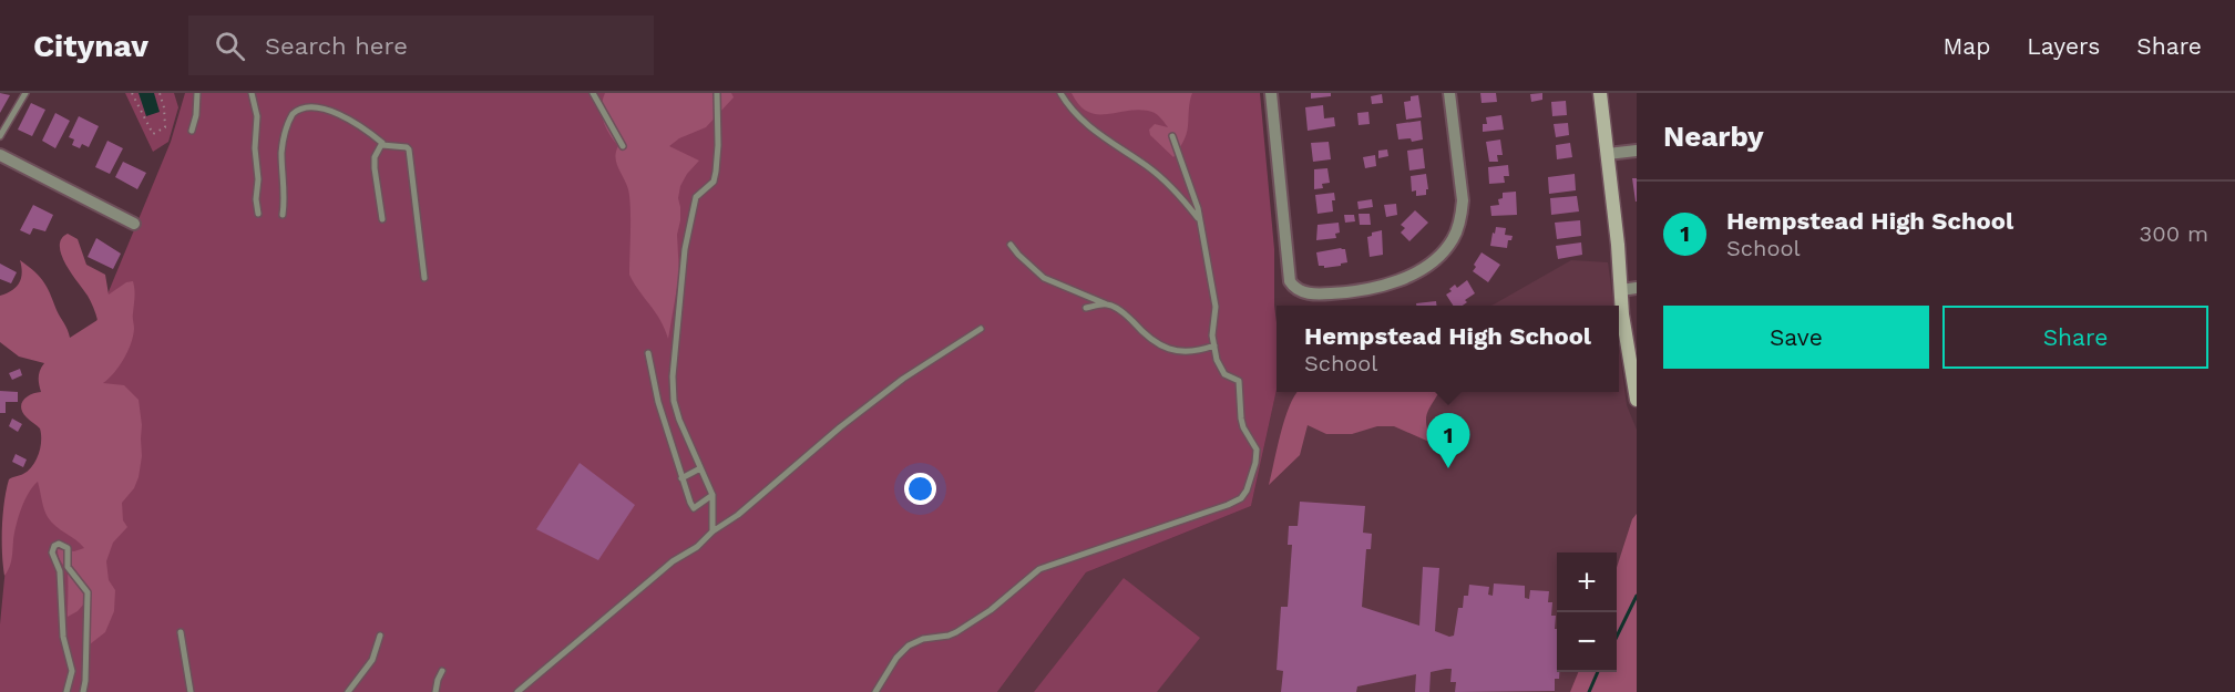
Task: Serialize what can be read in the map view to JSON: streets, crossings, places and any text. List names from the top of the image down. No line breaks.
{"page":{"header":"Citynav","search":"Search here","nav":["Map","Layers","Share"],"heading":"Nearby","list":[{"mark":"1","name":"Hempstead High School","note":"School","value":"300 m"}],"buttons":["Save","Share"],"popup":["Hempstead High School","School"],"pins":"1","map_buttons":["+","−"]}}
